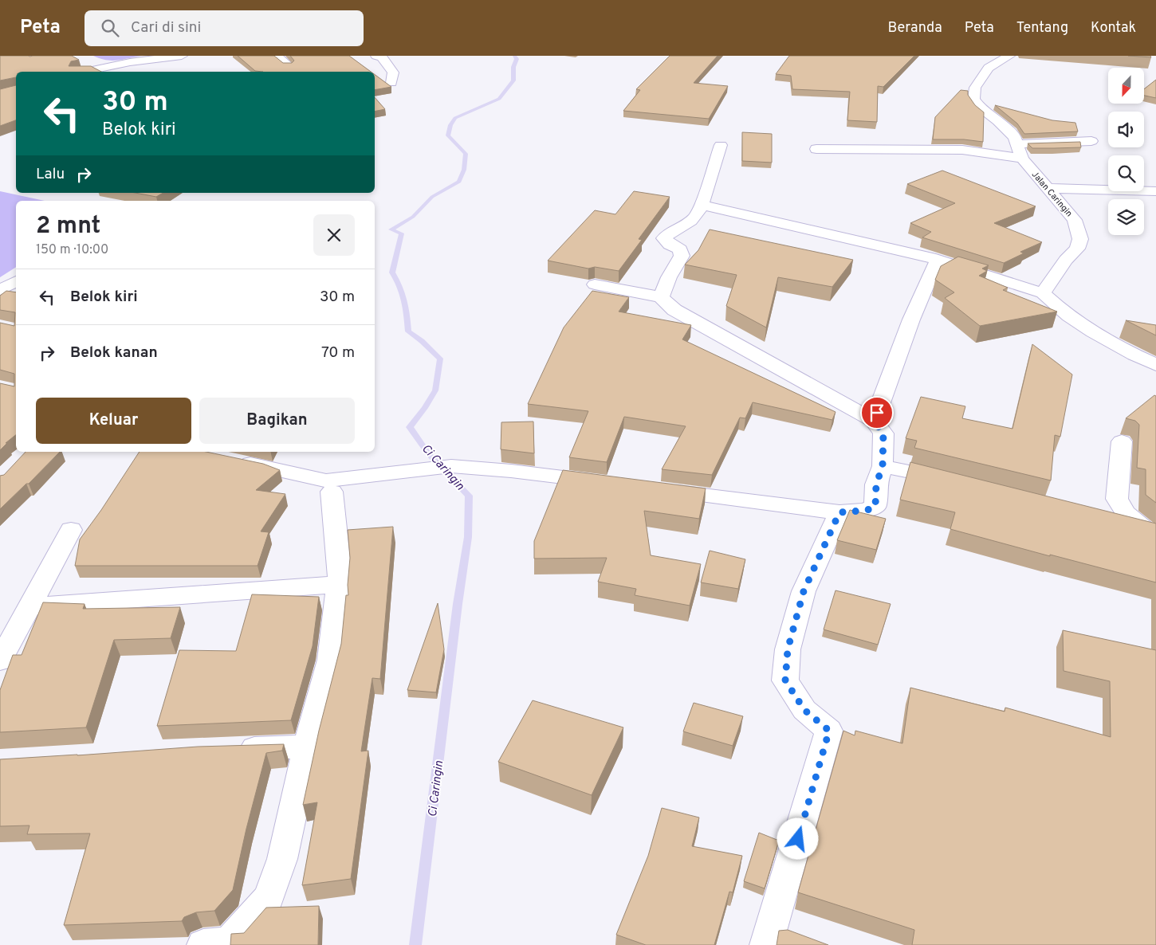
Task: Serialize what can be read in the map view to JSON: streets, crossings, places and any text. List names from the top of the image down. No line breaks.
{"streets":{"street":["Jalan Caringin"]},"water":["Ci Caringin"],"north":"bottom","page":{"header":"Peta","search":"Cari di sini","nav":["Beranda","Peta","Tentang","Kontak"],"turn":["30 m","Belok kiri"],"then":"Lalu","heading":["2 mnt","150 m · 10:00"],"list":[{"name":"Belok kiri","value":"30 m"},{"name":"Belok kanan","value":"70 m"}],"buttons":["Keluar","Bagikan"]}}
